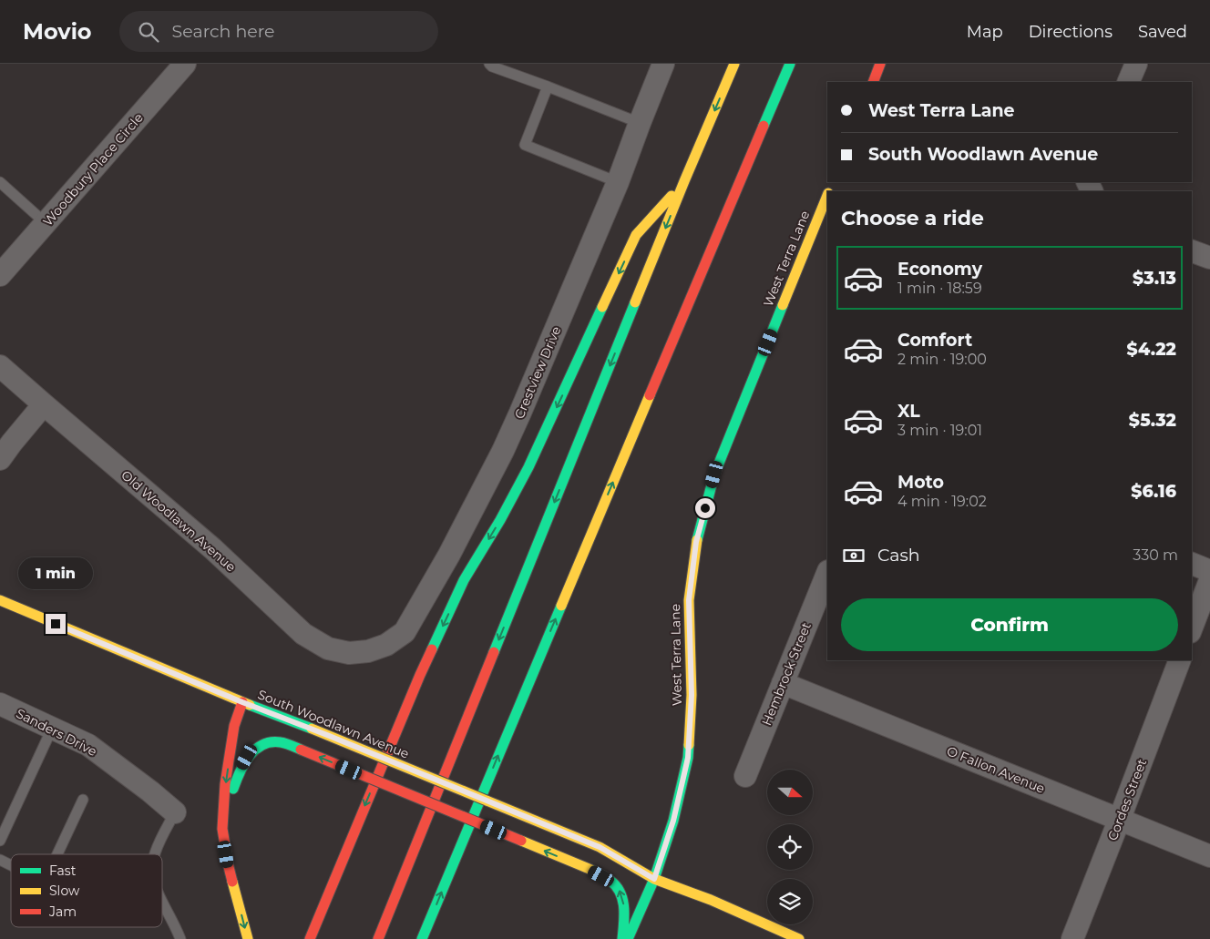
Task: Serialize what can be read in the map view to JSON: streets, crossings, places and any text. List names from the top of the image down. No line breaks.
{"streets":{"main road":["West Terra Lane","South Woodlawn Avenue"],"street":["Woodbury Place Circle","Crestview Drive","Old Woodlawn Avenue","Hembrock Street","Sanders Drive","O Fallon Avenue","Cordes Street"]},"crossings":[["West Terra Lane","South Woodlawn Avenue"],["Crestview Drive","Old Woodlawn Avenue"],["Hembrock Street","O Fallon Avenue"],["O Fallon Avenue","Cordes Street"]],"legend":["Fast","Slow","Jam"],"north":"right","page":{"header":"Movio","search":"Search here","nav":["Map","Directions","Saved"],"banner":["West Terra Lane","South Woodlawn Avenue"],"heading":"Choose a ride","list":[{"name":"Economy","note":"1 min · 18:59","value":"$3.13"},{"name":"Comfort","note":"2 min · 19:00","value":"$4.22"},{"name":"XL","note":"3 min · 19:01","value":"$5.32"},{"name":"Moto","note":"4 min · 19:02","value":"$6.16"}],"pay":["Cash","330 m"],"bubble":"1 min","buttons":"Confirm"}}
